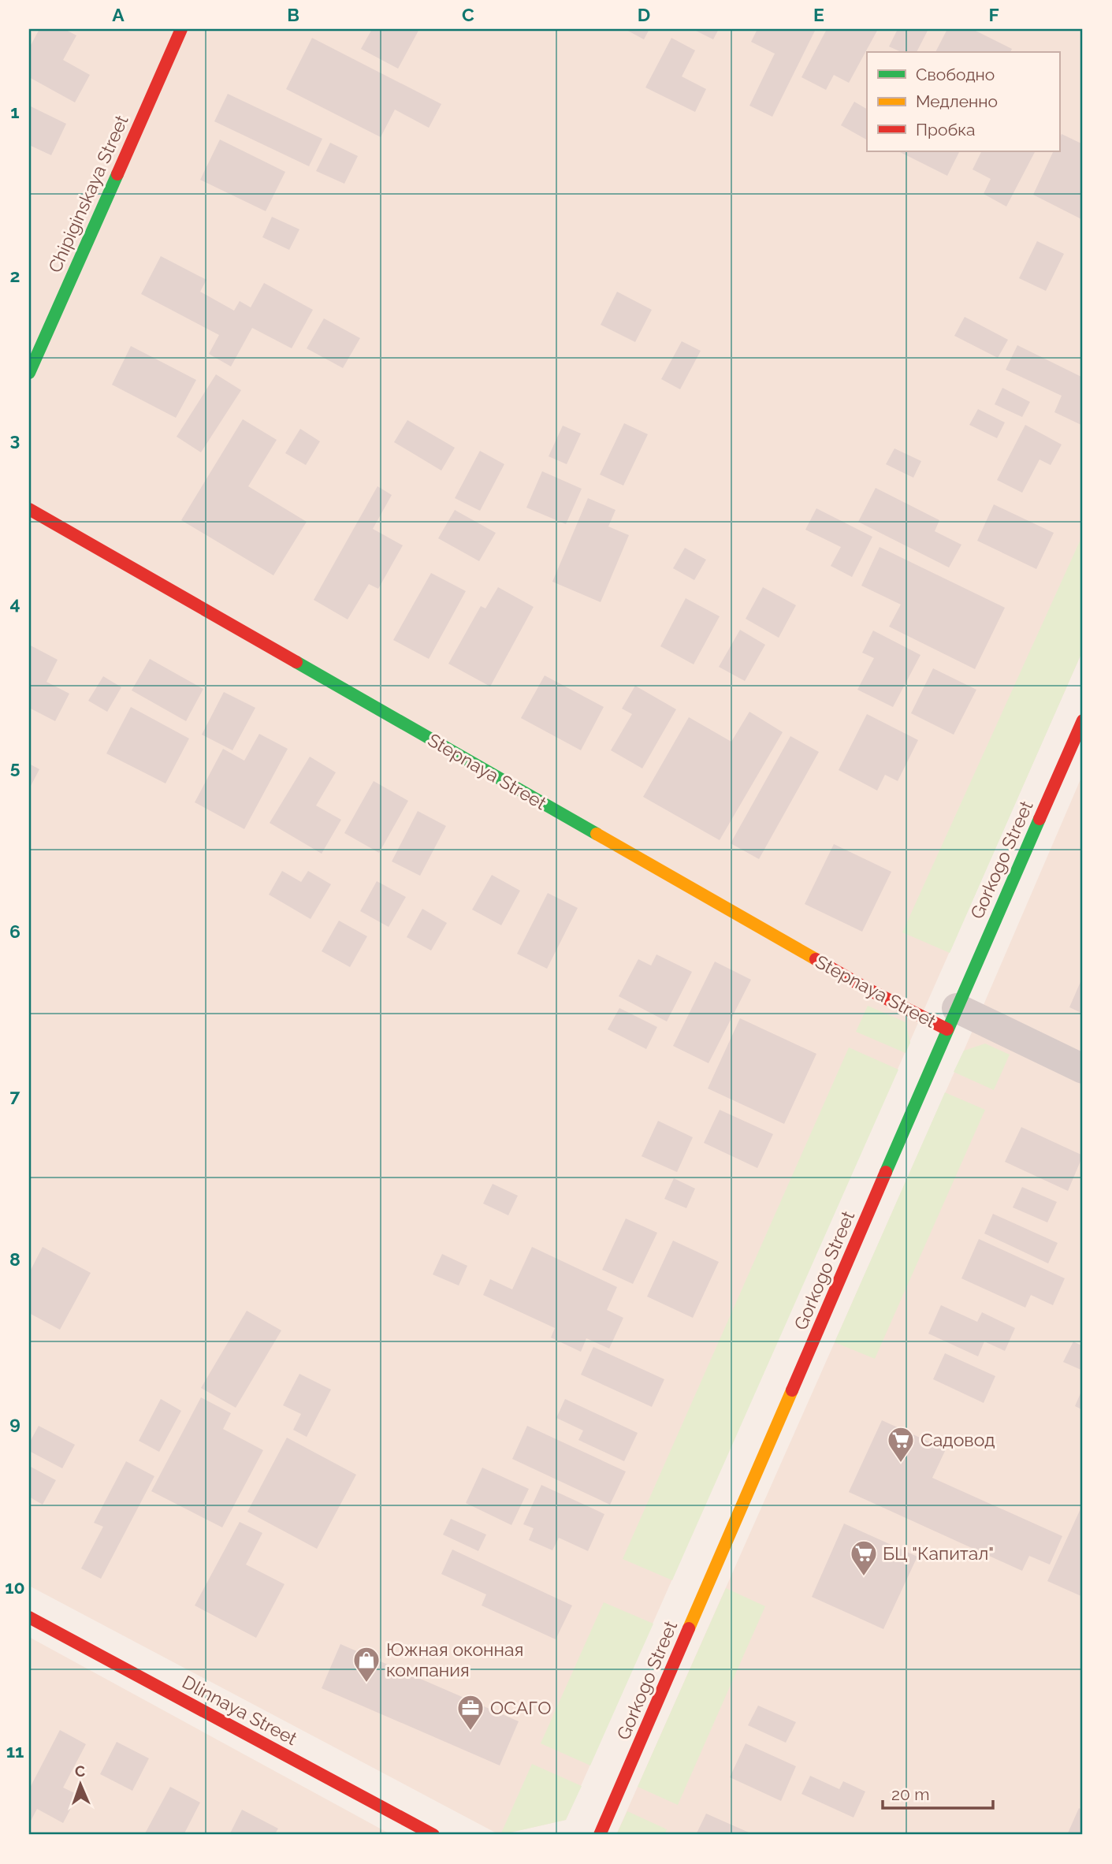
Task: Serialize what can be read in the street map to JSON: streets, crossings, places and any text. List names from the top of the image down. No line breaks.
{"streets":{"street":["Chipiginskaya Street","Stepnaya Street","Gorkogo Street","Dlinnaya Street"]},"crossings":[["Stepnaya Street","Gorkogo Street"]],"places":{"supermarket":["Садовод","БЦ \"Капитал\""],"shop":["Южная оконная компания"],"office":["ОСАГО"]},"legend":["Свободно","Медленно","Пробка"],"scale_bar":"20 m","north":"top","grid":{"columns":["A","B","C","D","E","F"],"rows":["1","2","3","4","5","6","7","8","9","10","11"]}}
